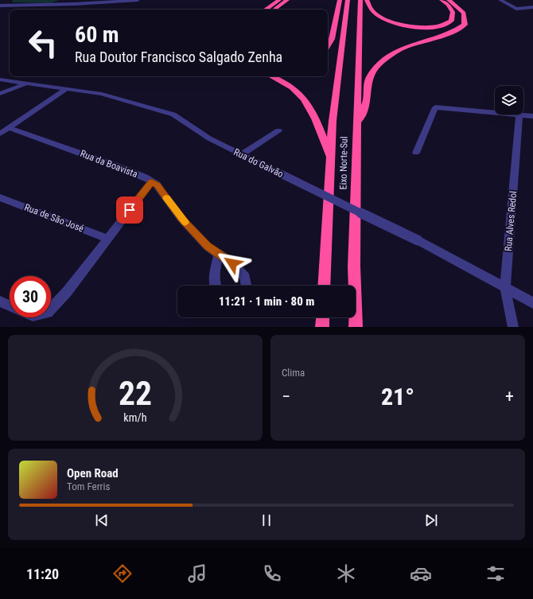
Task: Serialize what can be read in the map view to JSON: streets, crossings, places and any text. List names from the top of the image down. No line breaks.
{"streets":{"highway":["Eixo Norte-Sul"],"street":["Rua do Galvão","Rua da Boavista","Rua de São José","Rua Alves Redol"]},"crossings":[["Rua do Galvão","Rua Alves Redol"]],"page":{"turn":["60 m","Rua Doutor Francisco Salgado Zenha"],"limit":"30","trip":"11:21 · 1 min · 80 m","tile":"Clima","heat":["−","21°","+"],"song":["Open Road","Tom Ferris"],"tabs":"11:20","gauge":["22","km/h"]}}
